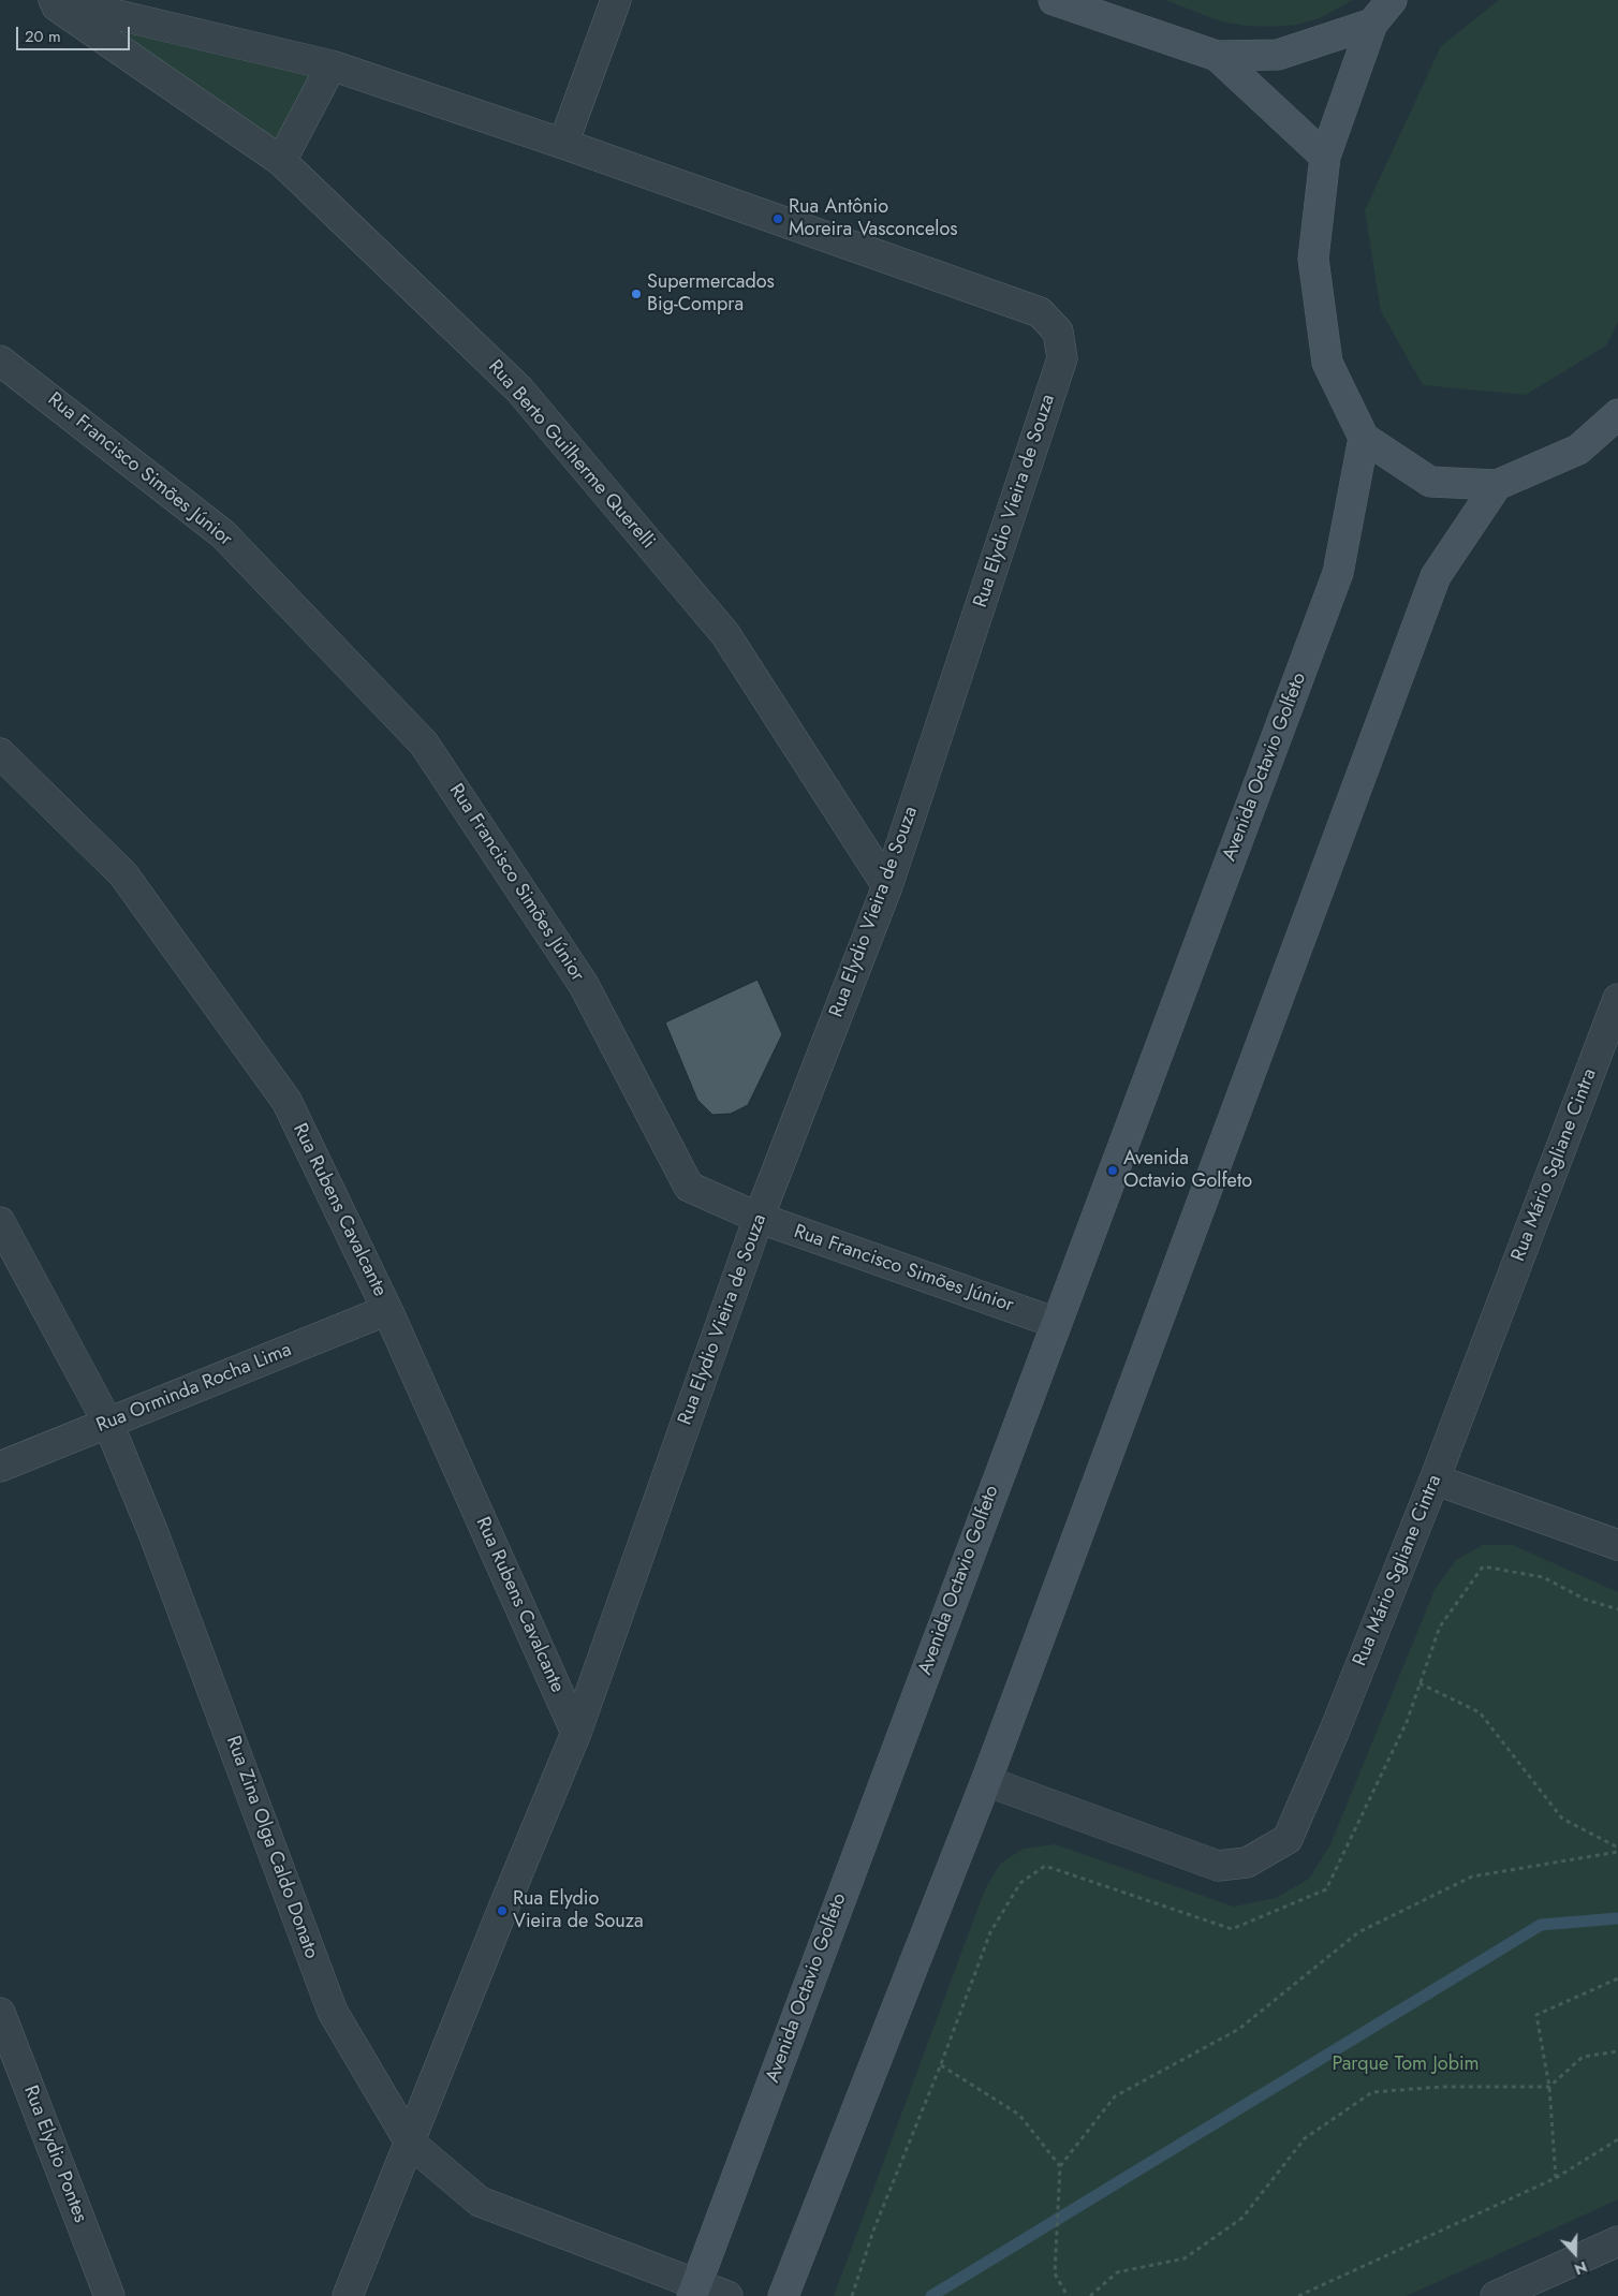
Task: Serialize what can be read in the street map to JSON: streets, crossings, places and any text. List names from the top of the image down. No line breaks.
{"streets":{"street":["Rua Berto Guilherme Querelli","Rua Francisco Simões Júnior","Rua Elydio Vieira de Souza","Avenida Octavio Golfeto","Rua Mário Sgliane Cintra","Rua Rubens Cavalcante","Rua Orminda Rocha Lima","Rua Zina Olga Caldo Donato","Rua Elydio Pontes"]},"crossings":[["Rua Berto Guilherme Querelli","Rua Elydio Vieira de Souza"],["Rua Francisco Simões Júnior","Rua Elydio Vieira de Souza"],["Rua Francisco Simões Júnior","Avenida Octavio Golfeto"],["Rua Elydio Vieira de Souza","Rua Rubens Cavalcante"],["Rua Elydio Vieira de Souza","Rua Zina Olga Caldo Donato"],["Avenida Octavio Golfeto","Rua Zina Olga Caldo Donato"],["Rua Rubens Cavalcante","Rua Orminda Rocha Lima"],["Rua Orminda Rocha Lima","Rua Zina Olga Caldo Donato"]],"parks":["Parque Tom Jobim"],"places":["Rua Antônio Moreira Vasconcelos","Supermercados Big-Compra","Avenida Octavio Golfeto","Rua Elydio Vieira de Souza"],"scale_bar":"20 m","north":"bottom"}
